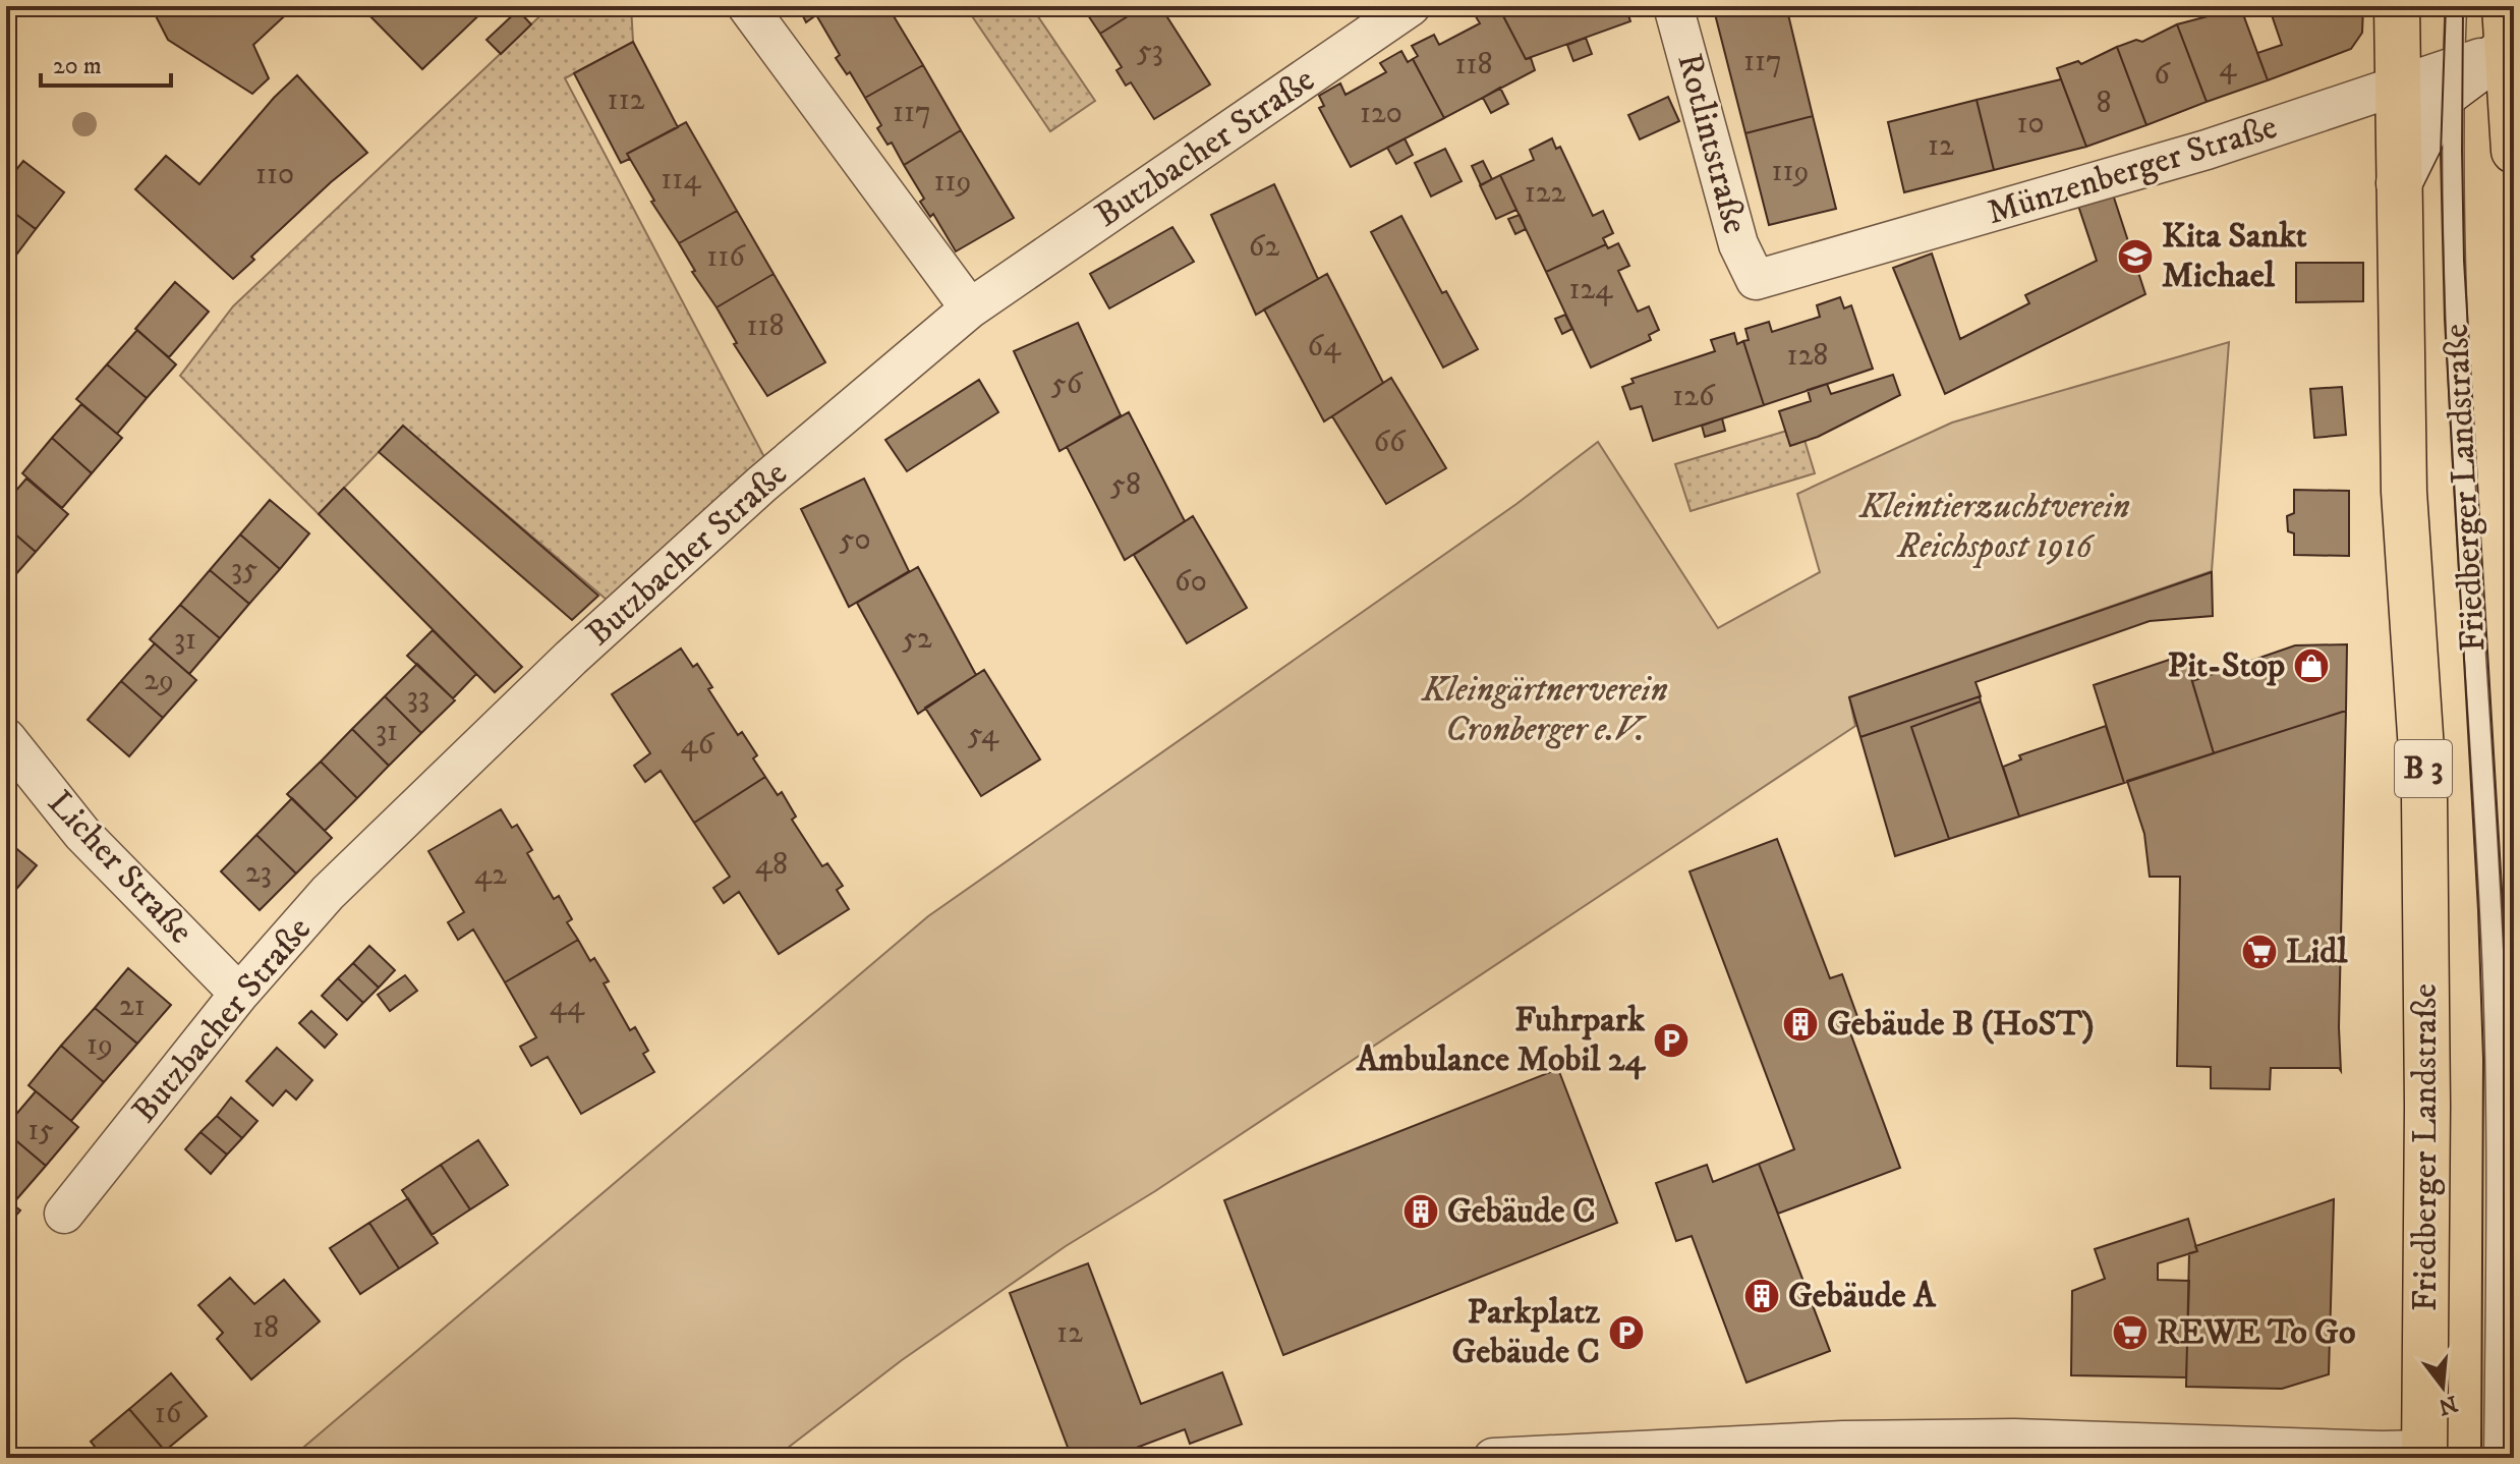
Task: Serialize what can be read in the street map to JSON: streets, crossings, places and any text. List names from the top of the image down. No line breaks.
{"streets":{"main road":["Friedberger Landstraße","B 3"],"street":["Rotlintstraße","Butzbacher Straße","Münzenberger Straße","Licher Straße"]},"crossings":[["Rotlintstraße","Münzenberger Straße"],["Butzbacher Straße","Licher Straße"],["Münzenberger Straße","Friedberger Landstraße"]],"parks":["Kleintierzuchtverein Reichspost 1916","Kleingärtnerverein Cronberger e.V."],"places":{"school or university":["Kita Sankt Michael"],"shop":["Pit-Stop"],"supermarket":["Lidl","REWE To Go"],"building":["Gebäude B (HoST)","Gebäude C","Gebäude A"],"parking":["Fuhrpark Ambulance Mobil 24","Parkplatz Gebäude C"]},"house_numbers":["53","117","118","4","6","112","8","117","120","10","12","119","110","114","119","122","62","116","124","118","64","128","56","126","66","58","50","35","60","52","31","29","33","31","54","46","48","23","42","21","44","19","15","18","12","16"],"scale_bar":"20 m","north":"bottom"}
